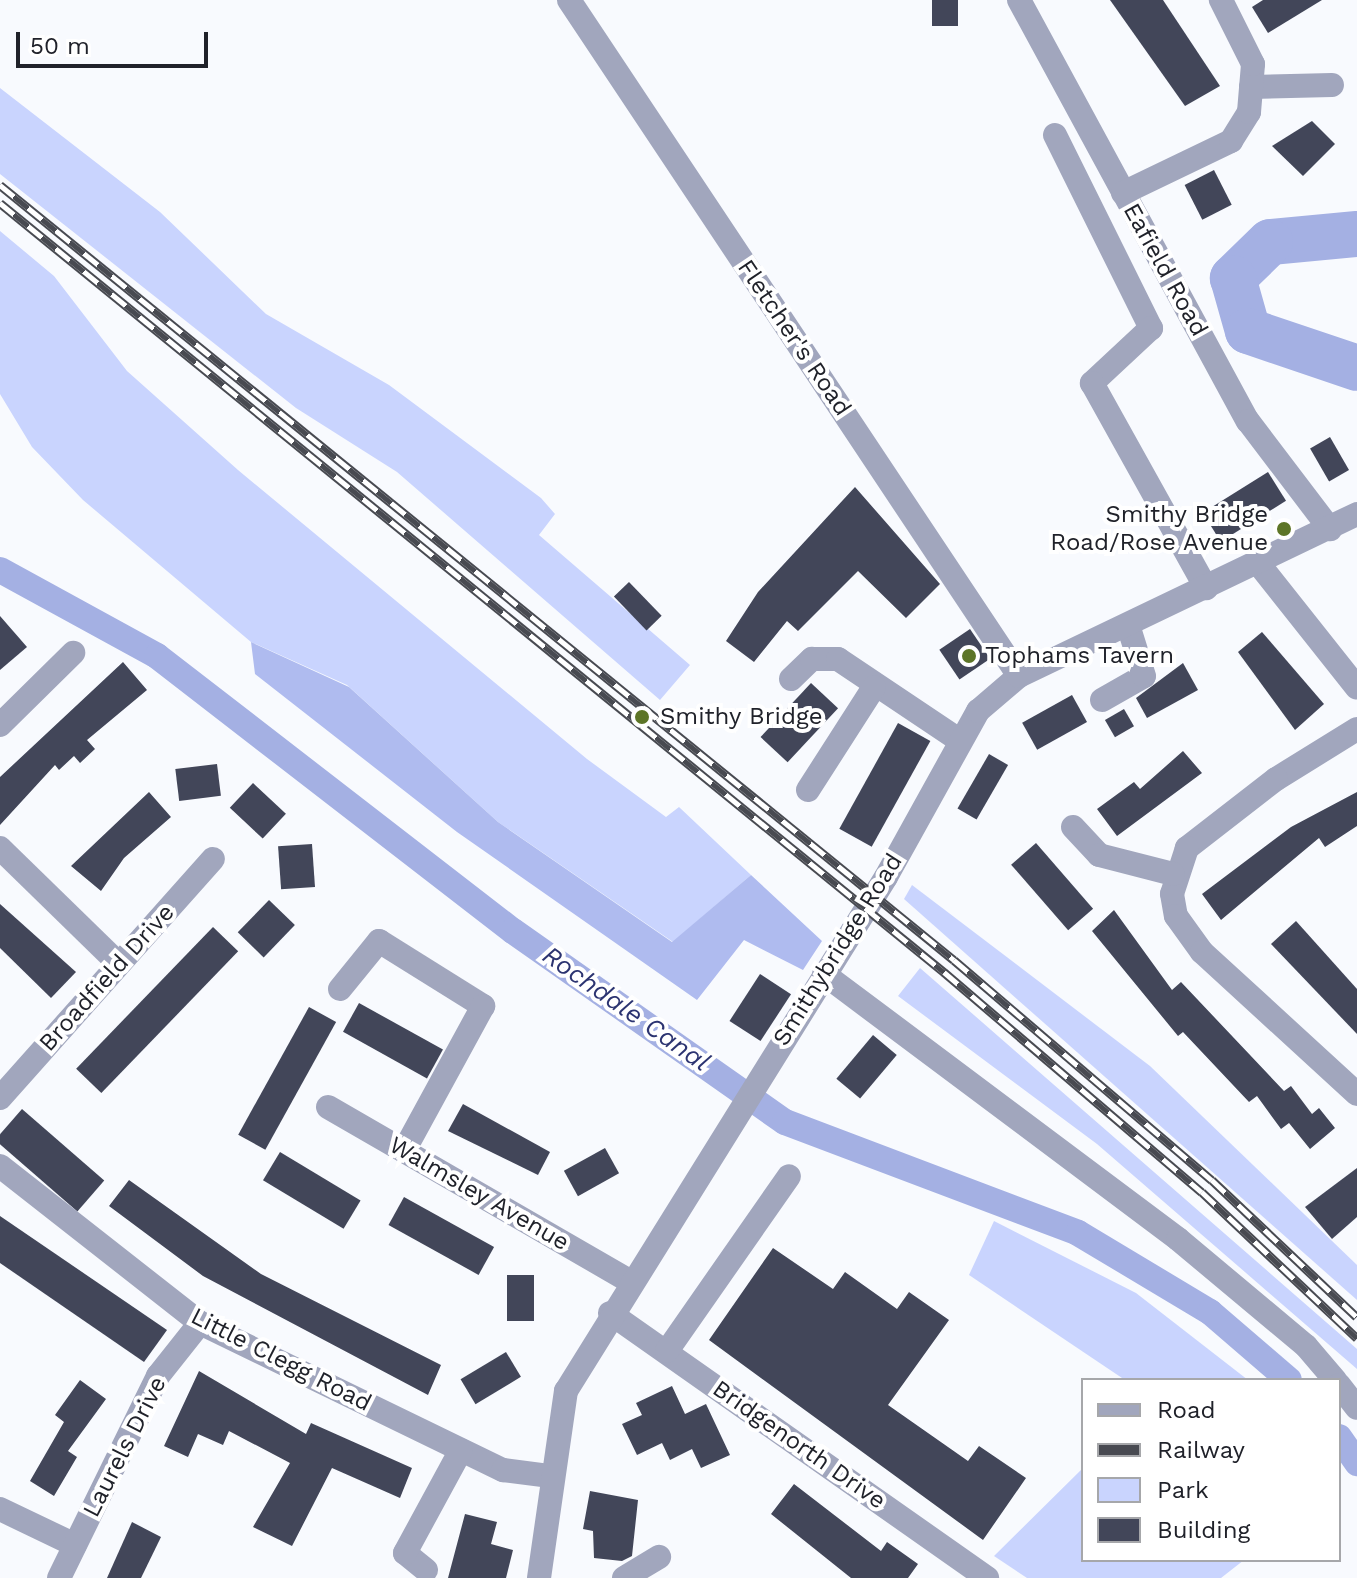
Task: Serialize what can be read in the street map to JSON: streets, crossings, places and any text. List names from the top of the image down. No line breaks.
{"streets":{"street":["Eafield Road","Fletcher's Road","Smithybridge Road","Broadfield Drive","Walmsley Avenue","Little Clegg Road","Bridgenorth Drive","Laurels Drive"]},"crossings":[["Eafield Road","Smithybridge Road"],["Fletcher's Road","Smithybridge Road"],["Smithybridge Road","Walmsley Avenue"],["Smithybridge Road","Little Clegg Road"],["Smithybridge Road","Bridgenorth Drive"],["Little Clegg Road","Laurels Drive"]],"water":["Rochdale Canal"],"places":["Smithy Bridge Road/Rose Avenue","Tophams Tavern","Smithy Bridge"],"legend":["Road","Railway","Park","Building"],"scale_bar":"50 m"}
